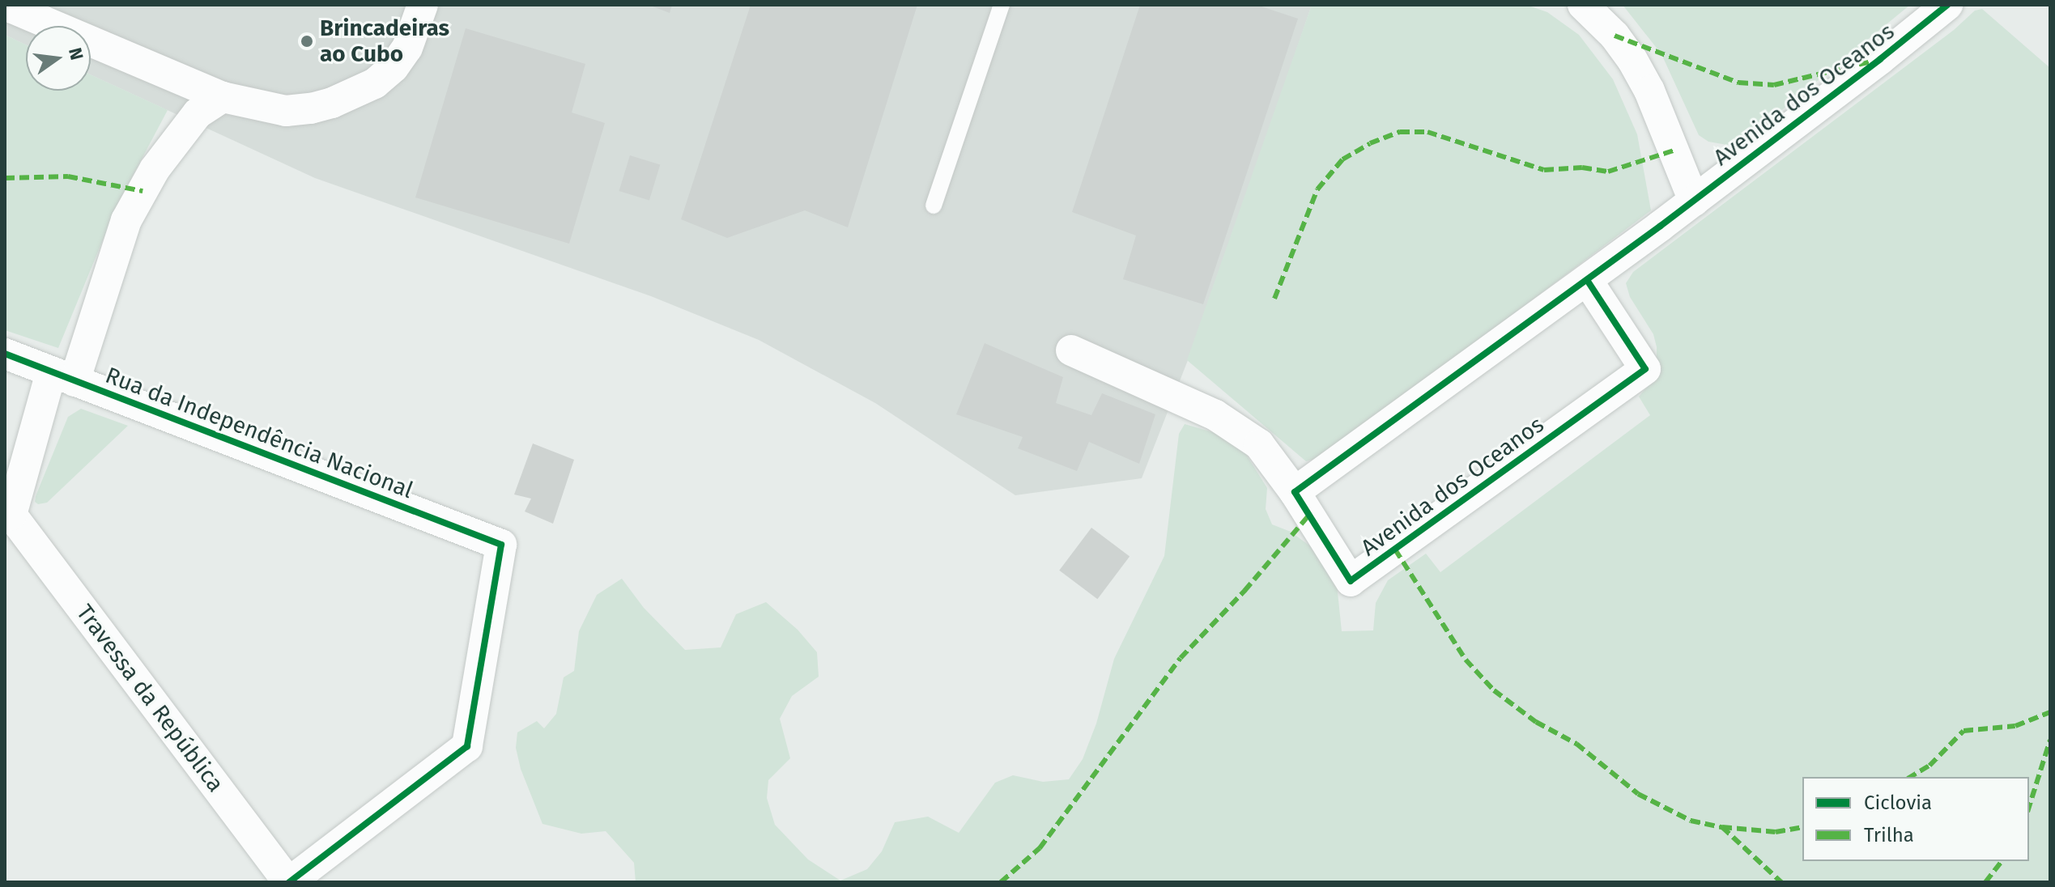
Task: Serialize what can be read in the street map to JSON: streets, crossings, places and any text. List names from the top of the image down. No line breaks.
{"streets":{"street":["Avenida dos Oceanos","Rua da Independência Nacional","Travessa da República"]},"crossings":[["Rua da Independência Nacional","Travessa da República"]],"places":["Brincadeiras ao Cubo"],"legend":["Ciclovia","Trilha"],"north":"right"}
